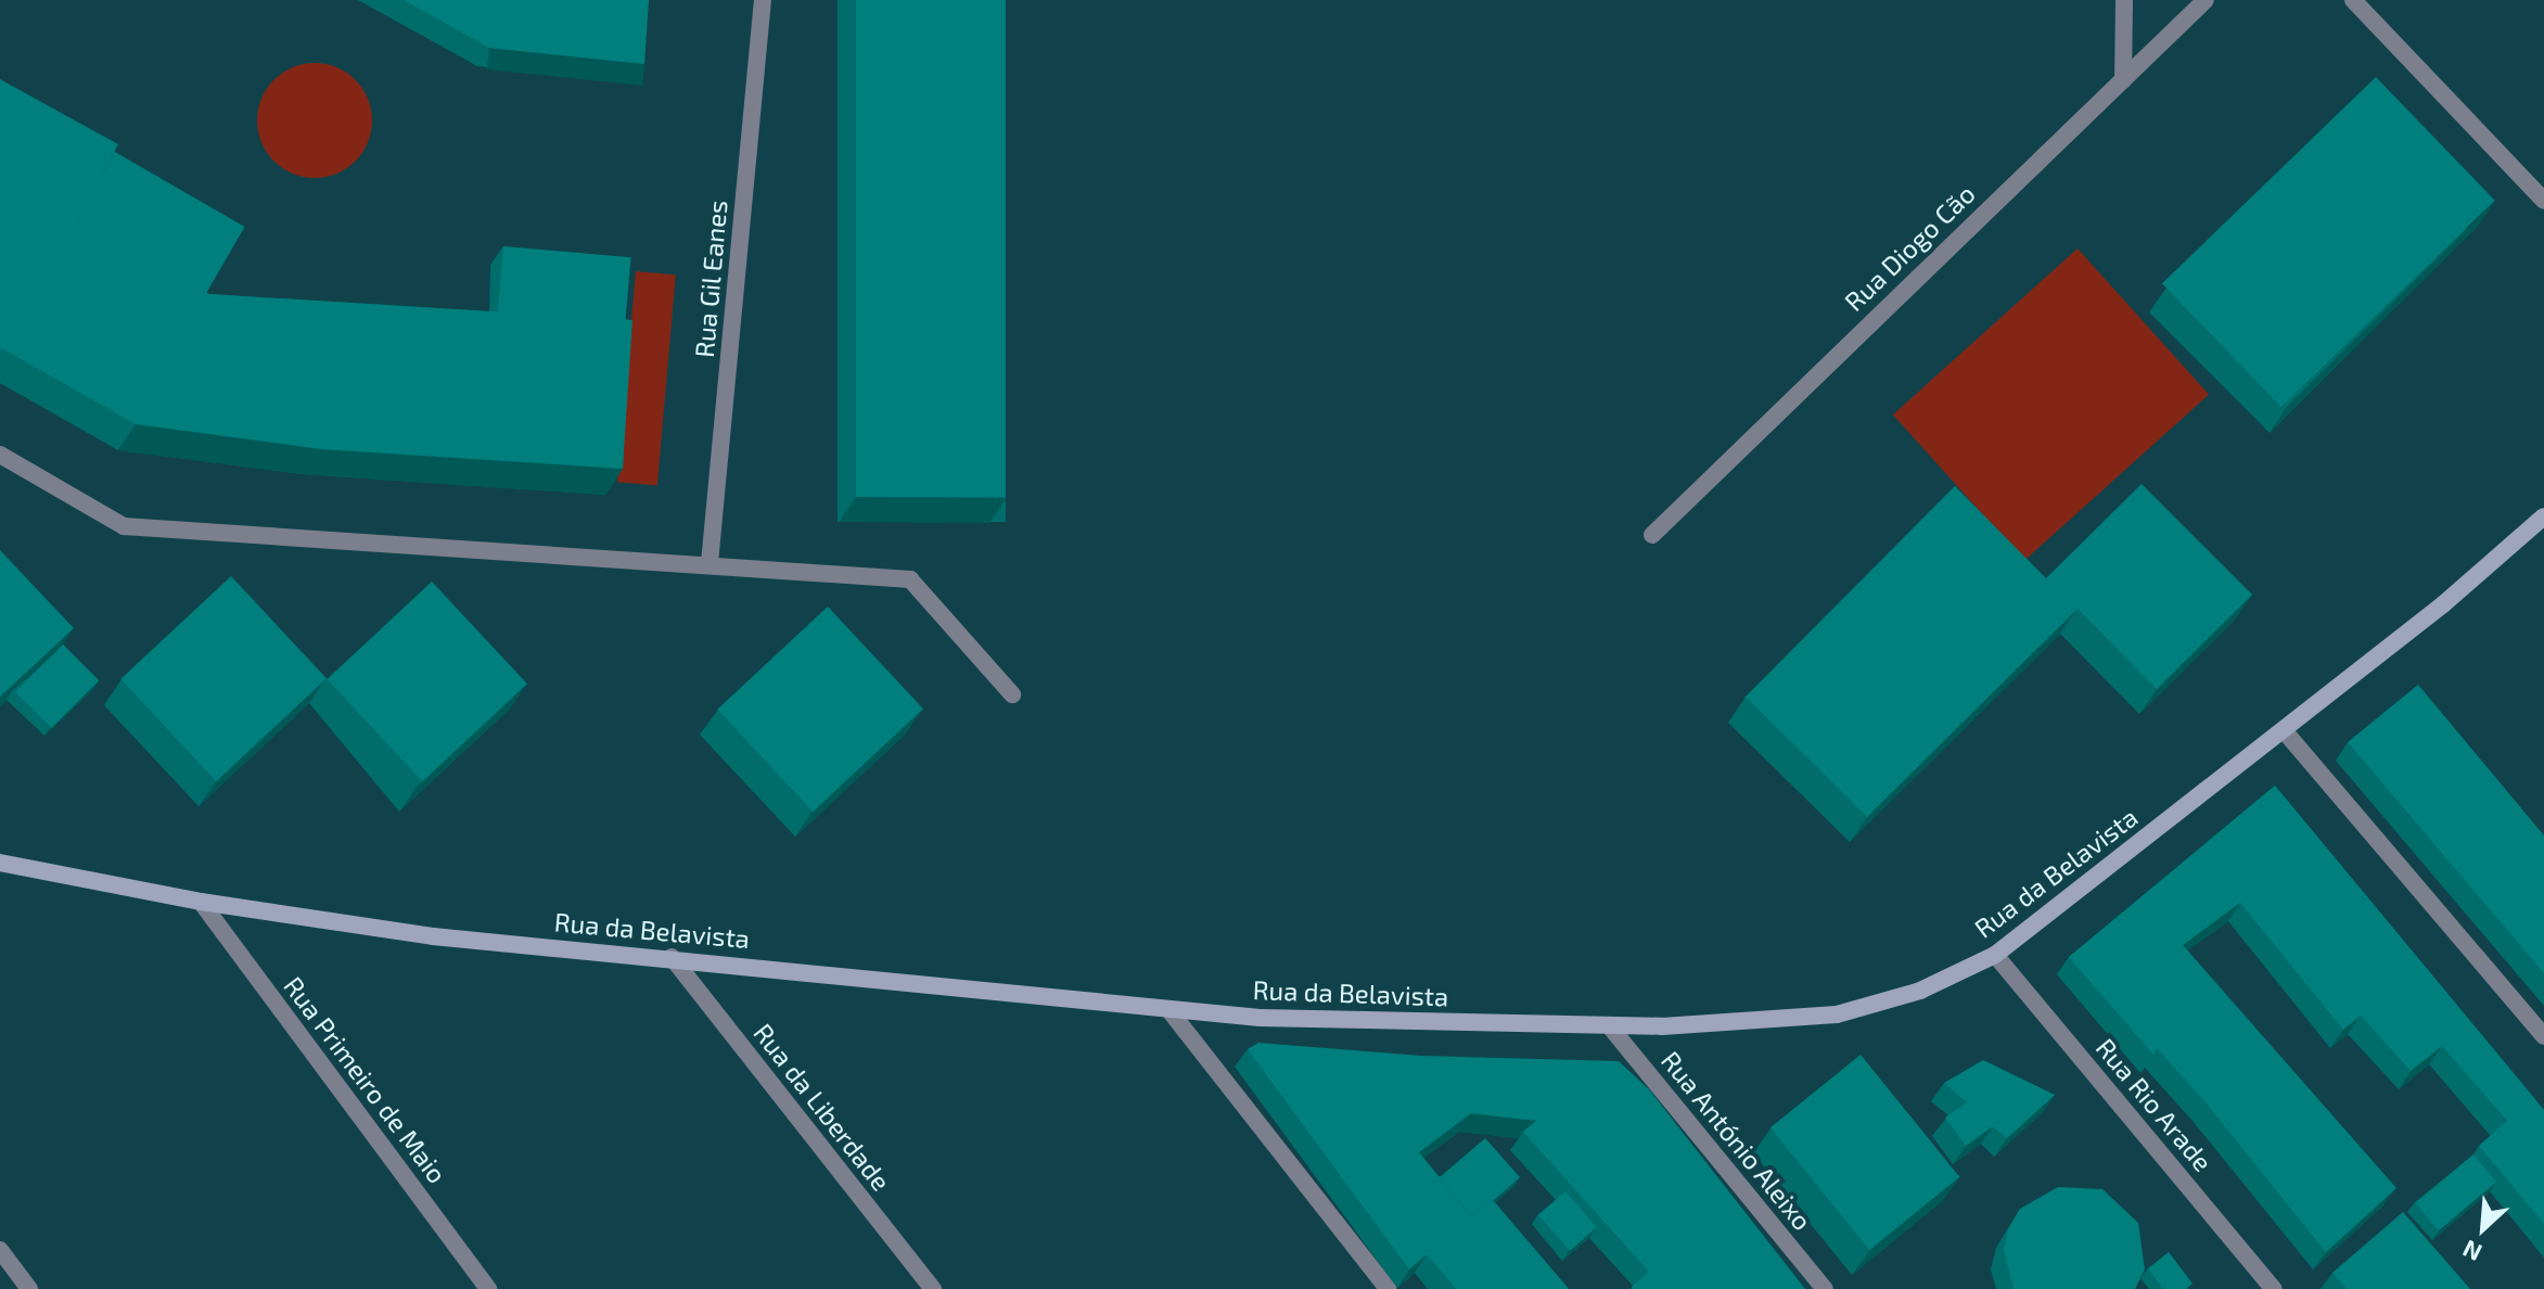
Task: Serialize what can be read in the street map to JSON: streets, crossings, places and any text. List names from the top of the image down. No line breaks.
{"streets":{"street":["Rua Diogo Cão","Rua Gil Eanes","Rua da Belavista","Rua Primeiro de Maio","Rua Rio Arade","Rua da Liberdade","Rua António Aleixo"]},"crossings":[["Rua da Belavista","Rua Primeiro de Maio"],["Rua da Belavista","Rua Rio Arade"],["Rua da Belavista","Rua da Liberdade"],["Rua da Belavista","Rua António Aleixo"]],"north":"bottom left"}
